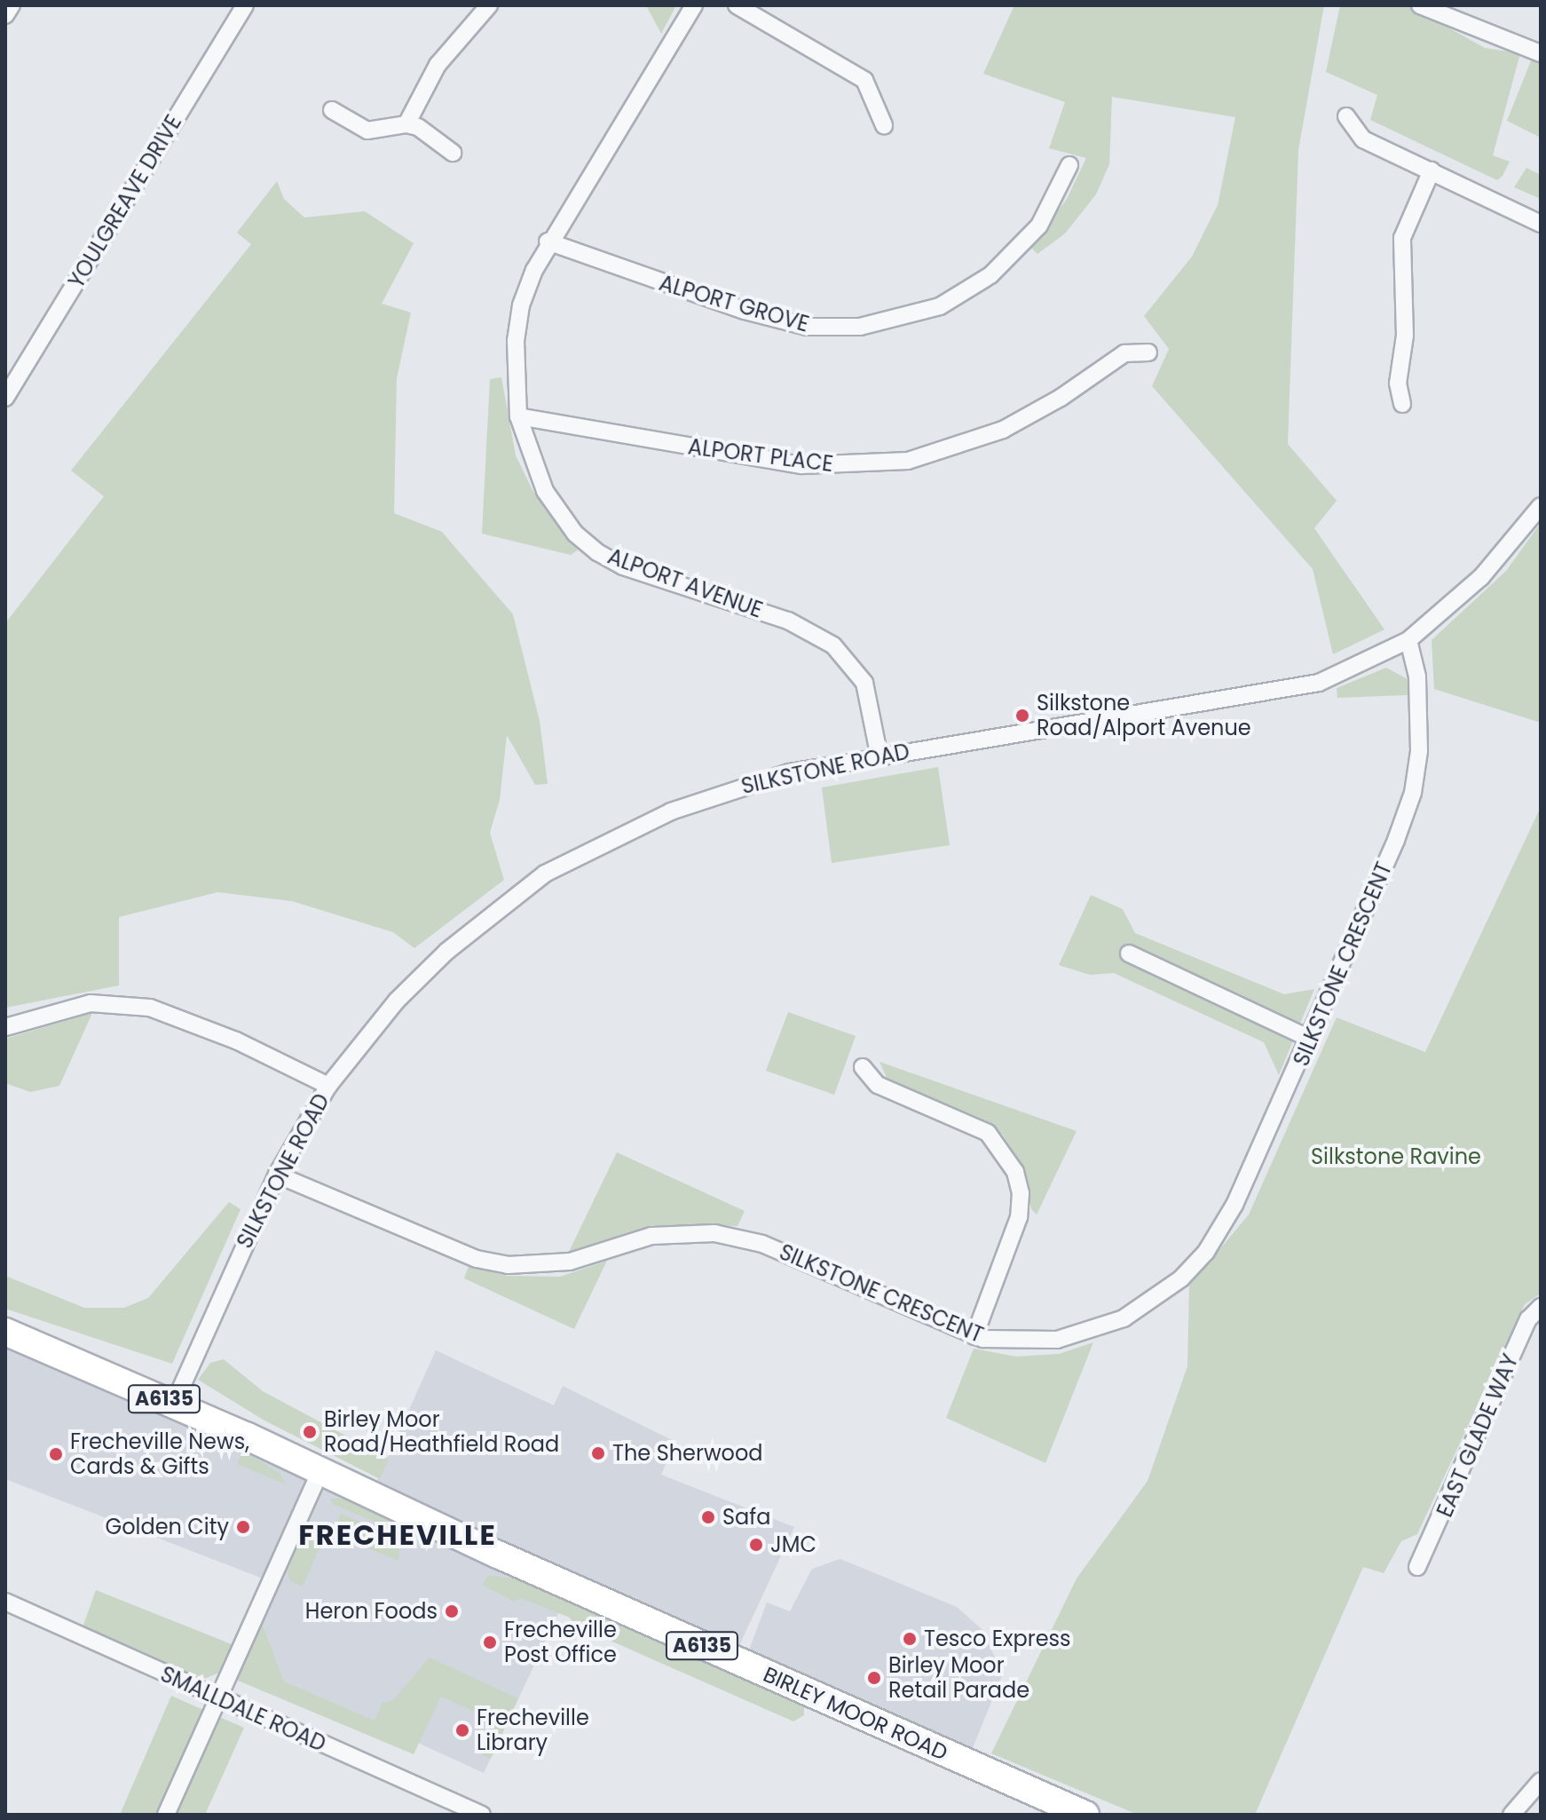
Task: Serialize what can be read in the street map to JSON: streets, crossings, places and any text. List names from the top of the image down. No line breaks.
{"streets":{"main road":["A6135","BIRLEY MOOR ROAD"],"street":["YOULGREAVE DRIVE","ALPORT GROVE","ALPORT PLACE","ALPORT AVENUE","SILKSTONE ROAD","SILKSTONE CRESCENT","EAST GLADE WAY","SMALLDALE ROAD"]},"crossings":[["ALPORT GROVE","ALPORT AVENUE"],["ALPORT PLACE","ALPORT AVENUE"],["ALPORT AVENUE","SILKSTONE ROAD"],["SILKSTONE ROAD","SILKSTONE CRESCENT"],["SILKSTONE ROAD","BIRLEY MOOR ROAD"]],"districts":["FRECHEVILLE"],"parks":["Silkstone Ravine"],"places":["Silkstone Road/Alport Avenue","Birley Moor Road/Heathfield Road","The Sherwood","Frecheville News, Cards & Gifts","Safa","Golden City","JMC","Heron Foods","Tesco Express","Frecheville Post Office","Birley Moor Retail Parade","Frecheville Library"]}
